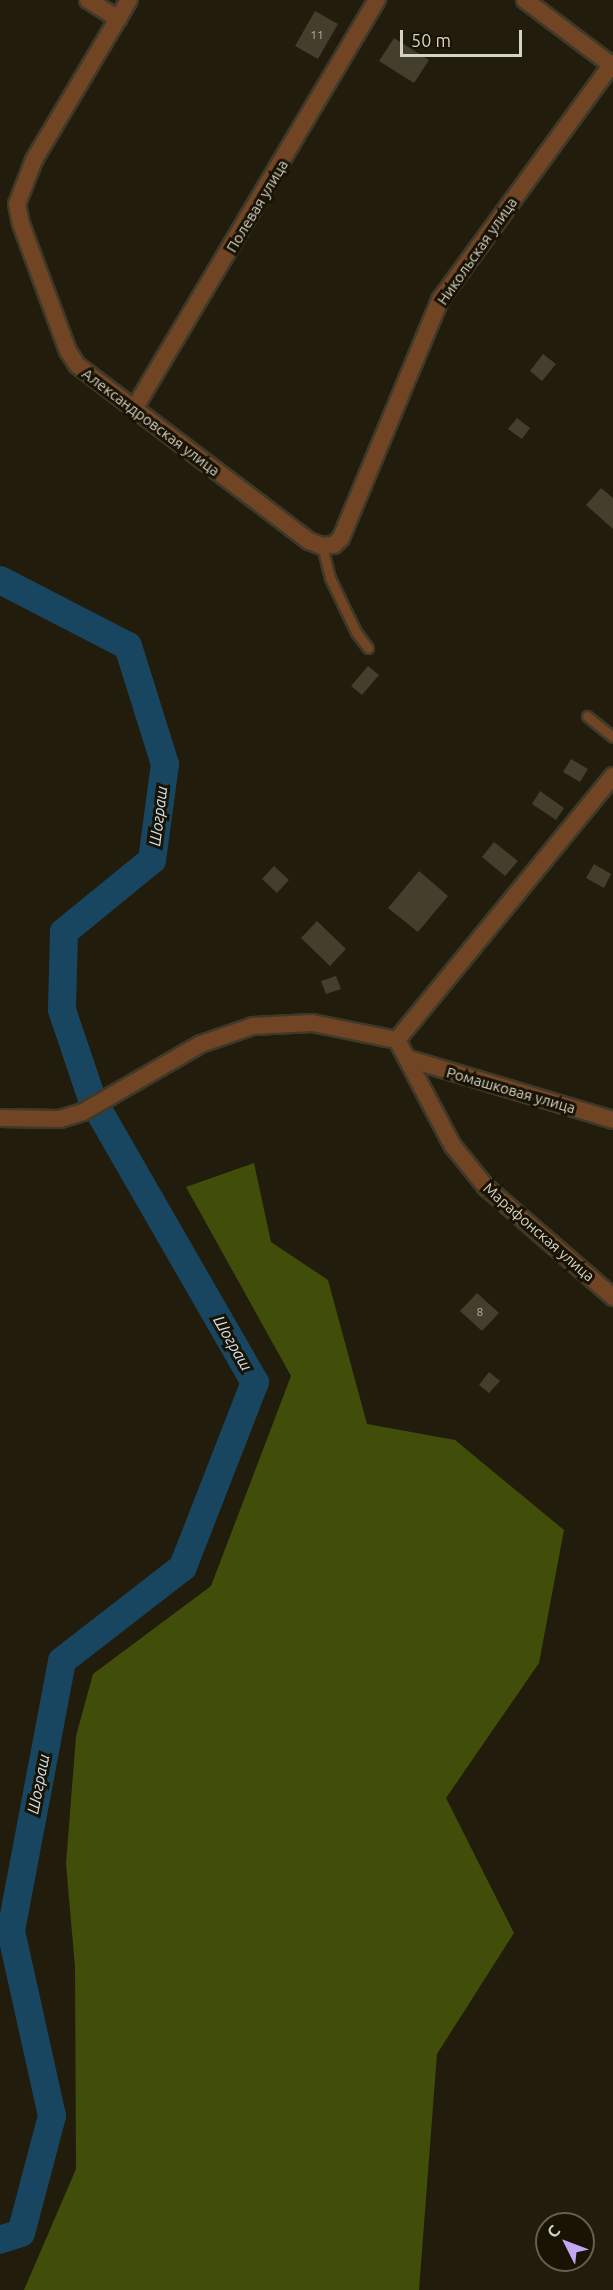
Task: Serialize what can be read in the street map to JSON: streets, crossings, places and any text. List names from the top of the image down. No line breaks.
{"streets":{"street":["Полевая улица","Никольская улица","Александровская улица","Ромашковая улица","Марафонская улица"]},"crossings":[["Полевая улица","Александровская улица"],["Никольская улица","Александровская улица"],["Ромашковая улица","Марафонская улица"]],"water":["Шограш"],"house_numbers":["11","8"],"scale_bar":"50 m","north":"top left"}
